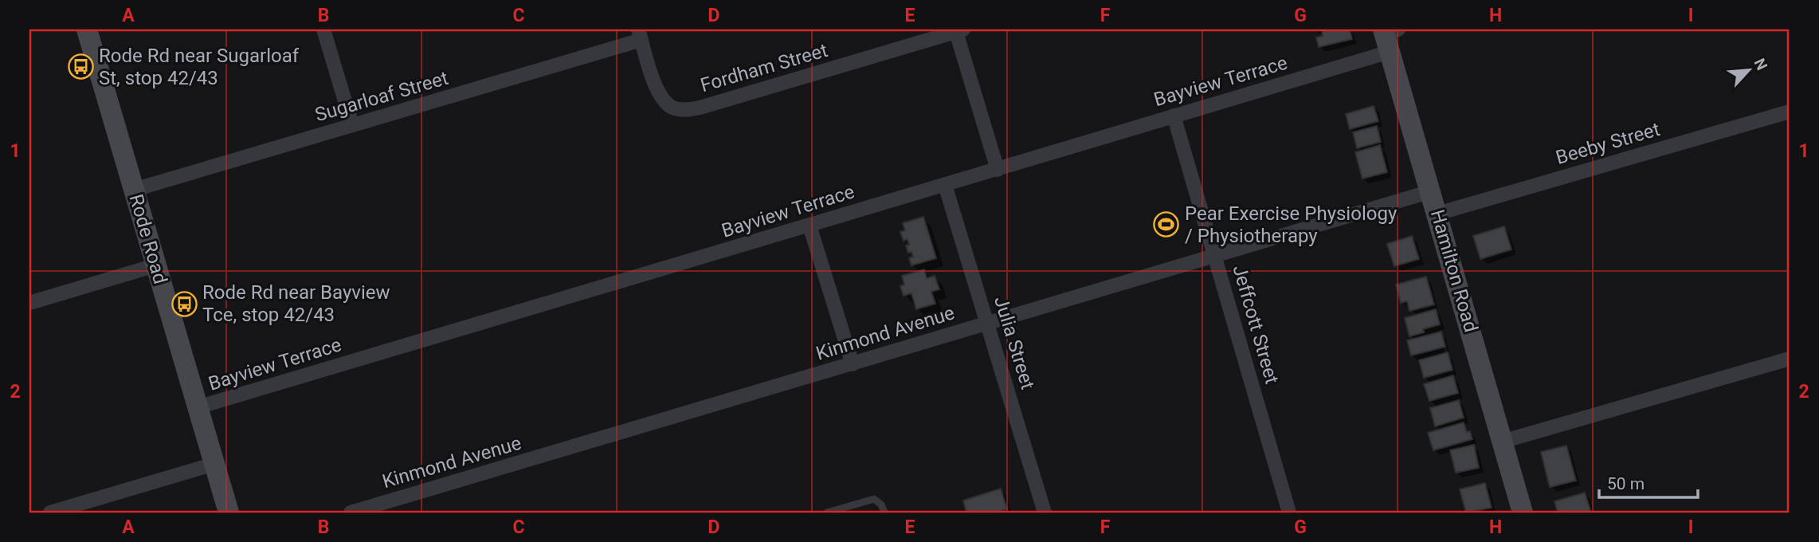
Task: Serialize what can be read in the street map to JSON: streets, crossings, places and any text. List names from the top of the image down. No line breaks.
{"streets":{"main road":["Rode Road","Hamilton Road"],"street":["Fordham Street","Bayview Terrace","Sugarloaf Street","Beeby Street","Jeffcott Street","Kinmond Avenue","Julia Street"]},"crossings":[["Fordham Street","Sugarloaf Street"],["Bayview Terrace","Rode Road"],["Bayview Terrace","Hamilton Road"],["Bayview Terrace","Jeffcott Street"],["Bayview Terrace","Julia Street"],["Sugarloaf Street","Rode Road"],["Beeby Street","Hamilton Road"],["Hamilton Road","Kinmond Avenue"],["Jeffcott Street","Kinmond Avenue"],["Kinmond Avenue","Julia Street"]],"places":{"bus stop":["Rode Rd near Sugarloaf St, stop 42/43","Rode Rd near Bayview Tce, stop 42/43"],"sports":["Pear Exercise Physiology / Physiotherapy"]},"scale_bar":"50 m","north":"top right","grid":{"columns":["A","B","C","D","E","F","G","H","I"],"rows":["1","2"]}}
